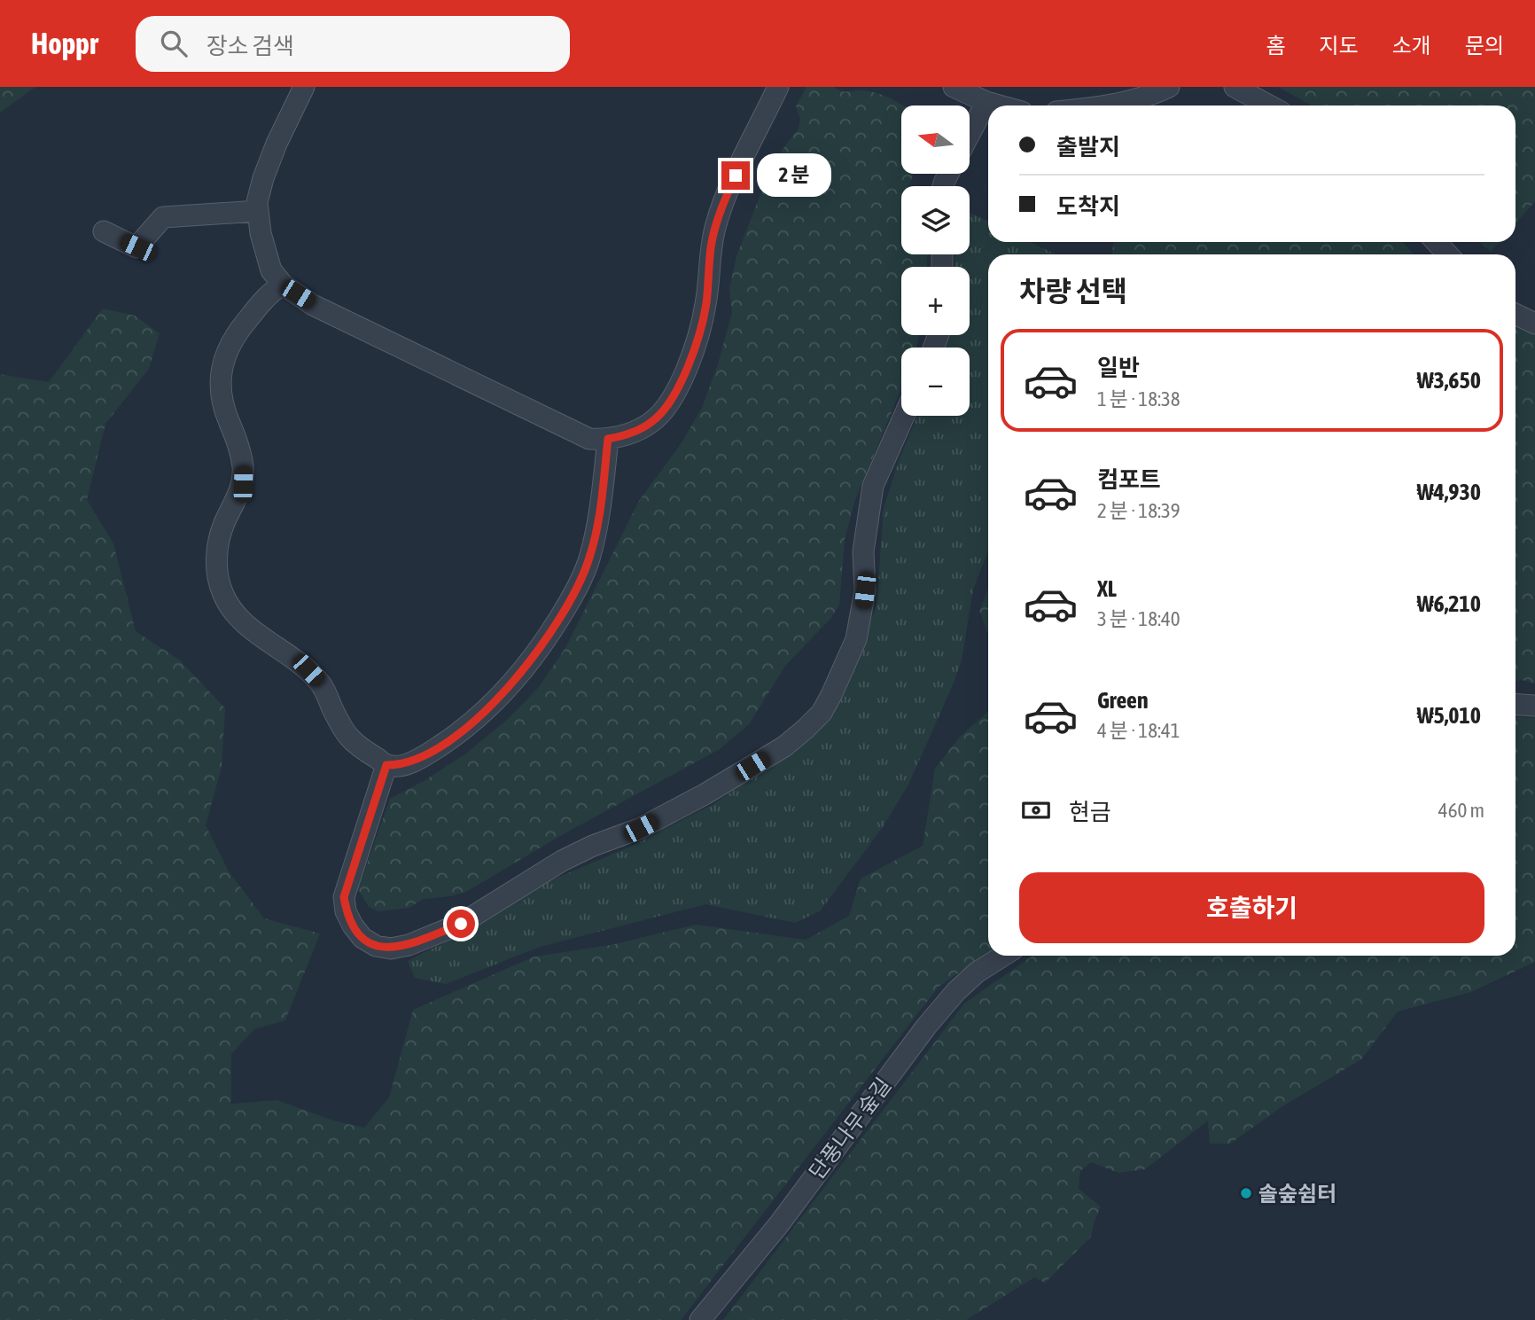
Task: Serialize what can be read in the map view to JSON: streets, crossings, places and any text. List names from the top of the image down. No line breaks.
{"streets":{"lane":["단풍나무 숲길"]},"places":["솔숲쉼터"],"north":"left","page":{"header":"Hoppr","search":"장소 검색","nav":["홈","지도","소개","문의"],"map_buttons":["+","−"],"banner":["출발지","도착지"],"bubble":"2 분","heading":"차량 선택","list":[{"name":"일반","note":"1 분 · 18:38","value":"₩3,650"},{"name":"컴포트","note":"2 분 · 18:39","value":"₩4,930"},{"name":"XL","note":"3 분 · 18:40","value":"₩6,210"},{"name":"Green","note":"4 분 · 18:41","value":"₩5,010"}],"pay":["현금","460 m"],"buttons":"호출하기"}}
